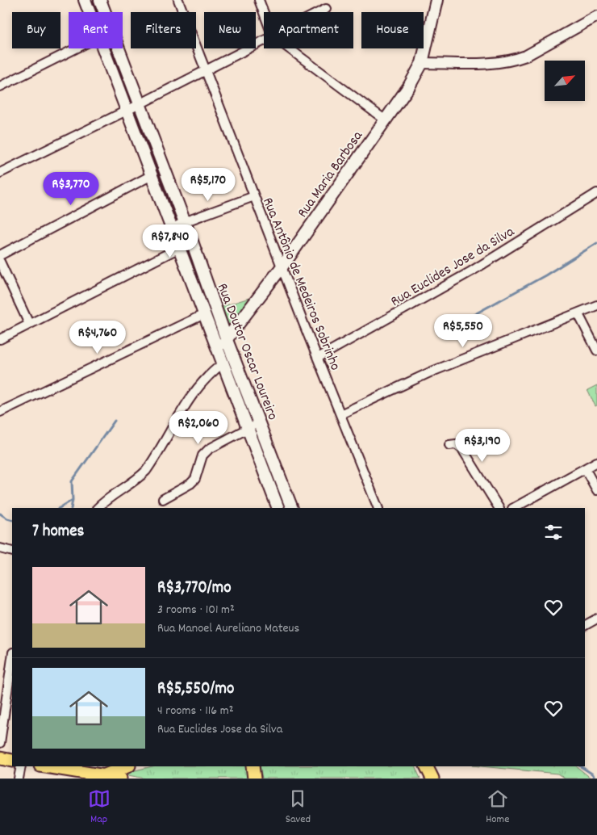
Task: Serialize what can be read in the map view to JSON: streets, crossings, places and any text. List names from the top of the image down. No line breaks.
{"streets":{"main road":["Rua Maria Barbosa","Rua Doutor Oscar Loureiro"],"street":["Rua Euclides Jose da Silva","Rua Antônio de Medeiros Sobrinho"]},"crossings":[["Rua Maria Barbosa","Rua Antônio de Medeiros Sobrinho"],["Rua Maria Barbosa","Rua Doutor Oscar Loureiro"],["Rua Euclides Jose da Silva","Rua Antônio de Medeiros Sobrinho"]],"north":"top right","page":{"chip":["Buy","Rent","Filters","New","Apartment","House"],"price":["R$5,170","R$3,770","R$7,840","R$5,550","R$4,760","R$2,060","R$3,190"],"heading":"7 homes","list":[{"name":"R$3,770/mo","note":"3 rooms · 101 m² · Rua Manoel Aureliano Mateus"},{"name":"R$5,550/mo","note":"4 rooms · 116 m² · Rua Euclides Jose da Silva"}],"tabs":["Map","Saved","Home"]}}
